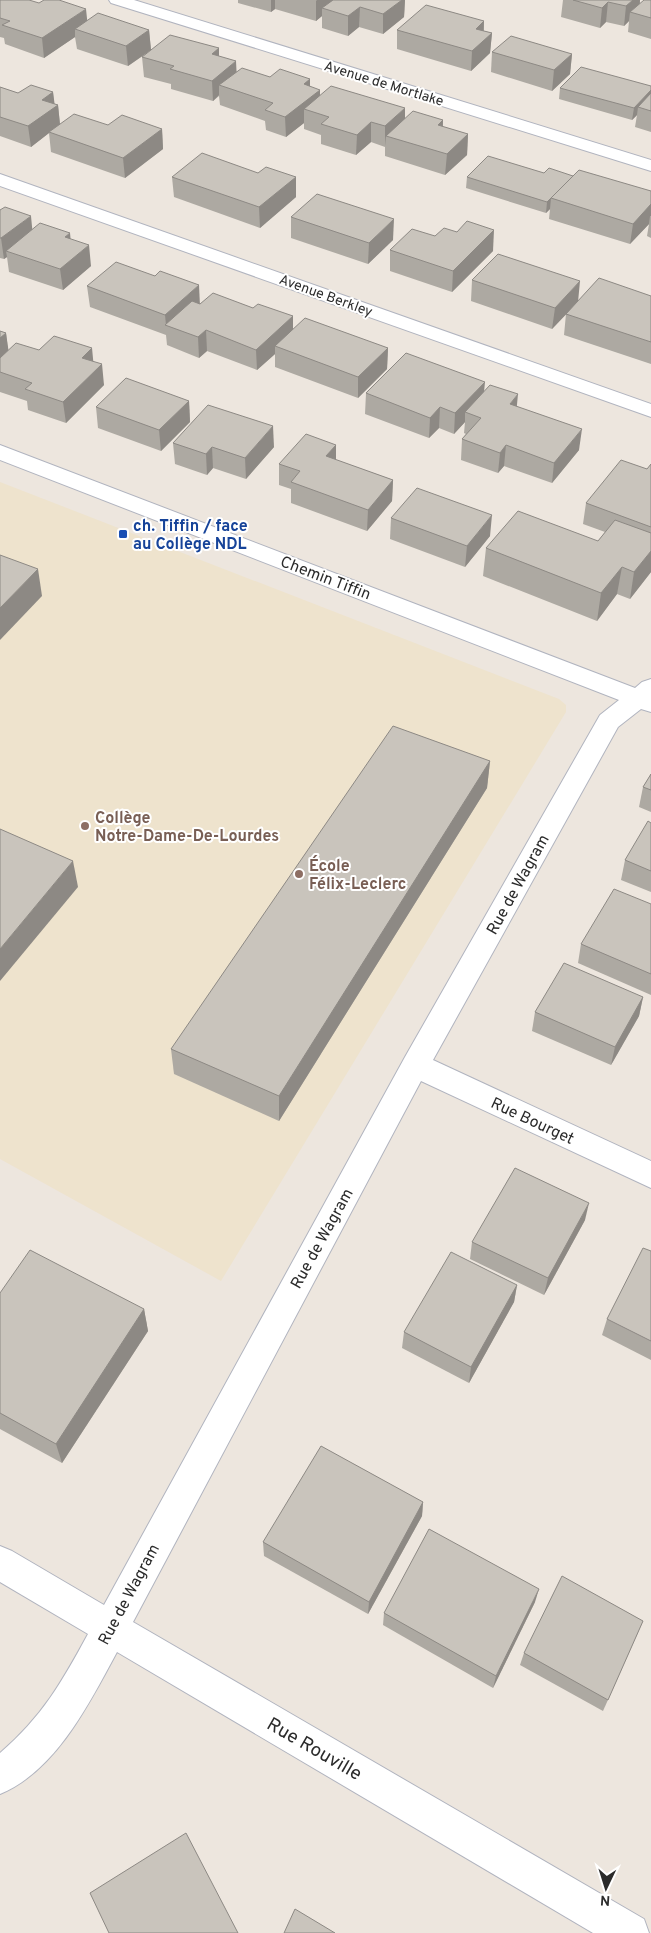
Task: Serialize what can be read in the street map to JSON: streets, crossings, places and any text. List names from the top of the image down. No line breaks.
{"streets":{"street":["Avenue de Mortlake","Avenue Berkley","Chemin Tiffin","Rue de Wagram","Rue Bourget","Rue Rouville"]},"crossings":[["Chemin Tiffin","Rue de Wagram"],["Rue de Wagram","Rue Bourget"],["Rue de Wagram","Rue Rouville"]],"places":{"transit":["ch. Tiffin / face au Collège NDL"],"other":["Collège Notre-Dame-De-Lourdes","École Félix-Leclerc"]},"north":"bottom"}
